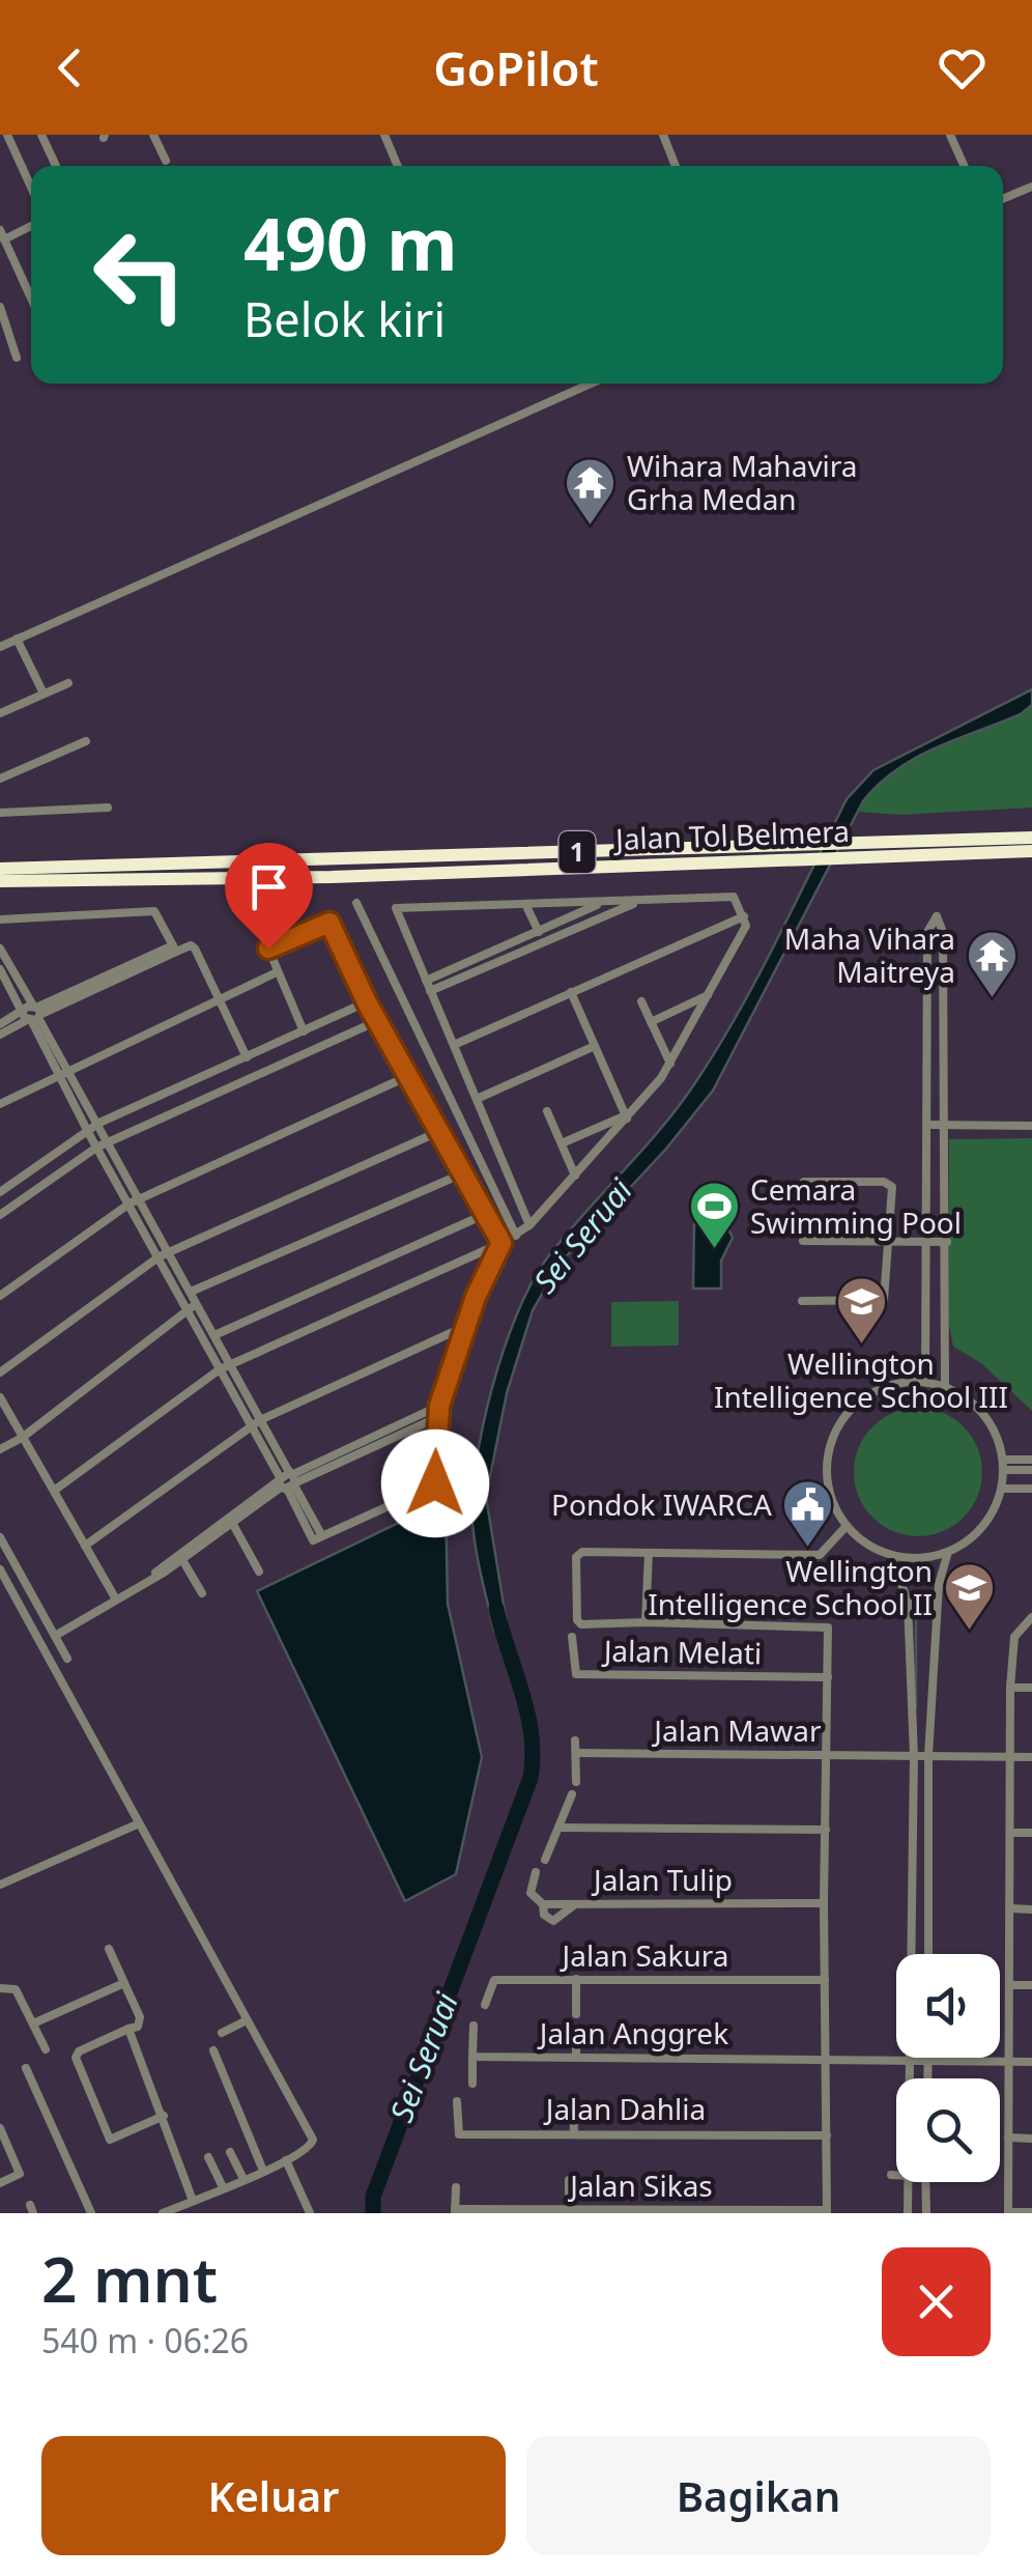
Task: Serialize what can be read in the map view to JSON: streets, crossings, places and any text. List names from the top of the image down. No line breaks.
{"streets":{"highway":["Jalan Tol Belmera","1"],"street":["Jalan Melati","Jalan Mawar","Jalan Tulip","Jalan Sakura","Jalan Anggrek","Jalan Dahlia","Jalan Sikas"]},"water":["Sei Seruai"],"places":{"temple":["Wihara Mahavira Grha Medan","Maha Vihara Maitreya"],"sports":["Cemara Swimming Pool"],"school or university":["Wellington Intelligence School III","Wellington Intelligence School II"],"public building":["Pondok IWARCA"]},"page":{"header":"GoPilot","turn":["490 m","Belok kiri"],"heading":["2 mnt","540 m · 06:26"],"buttons":["Keluar","Bagikan"]}}
